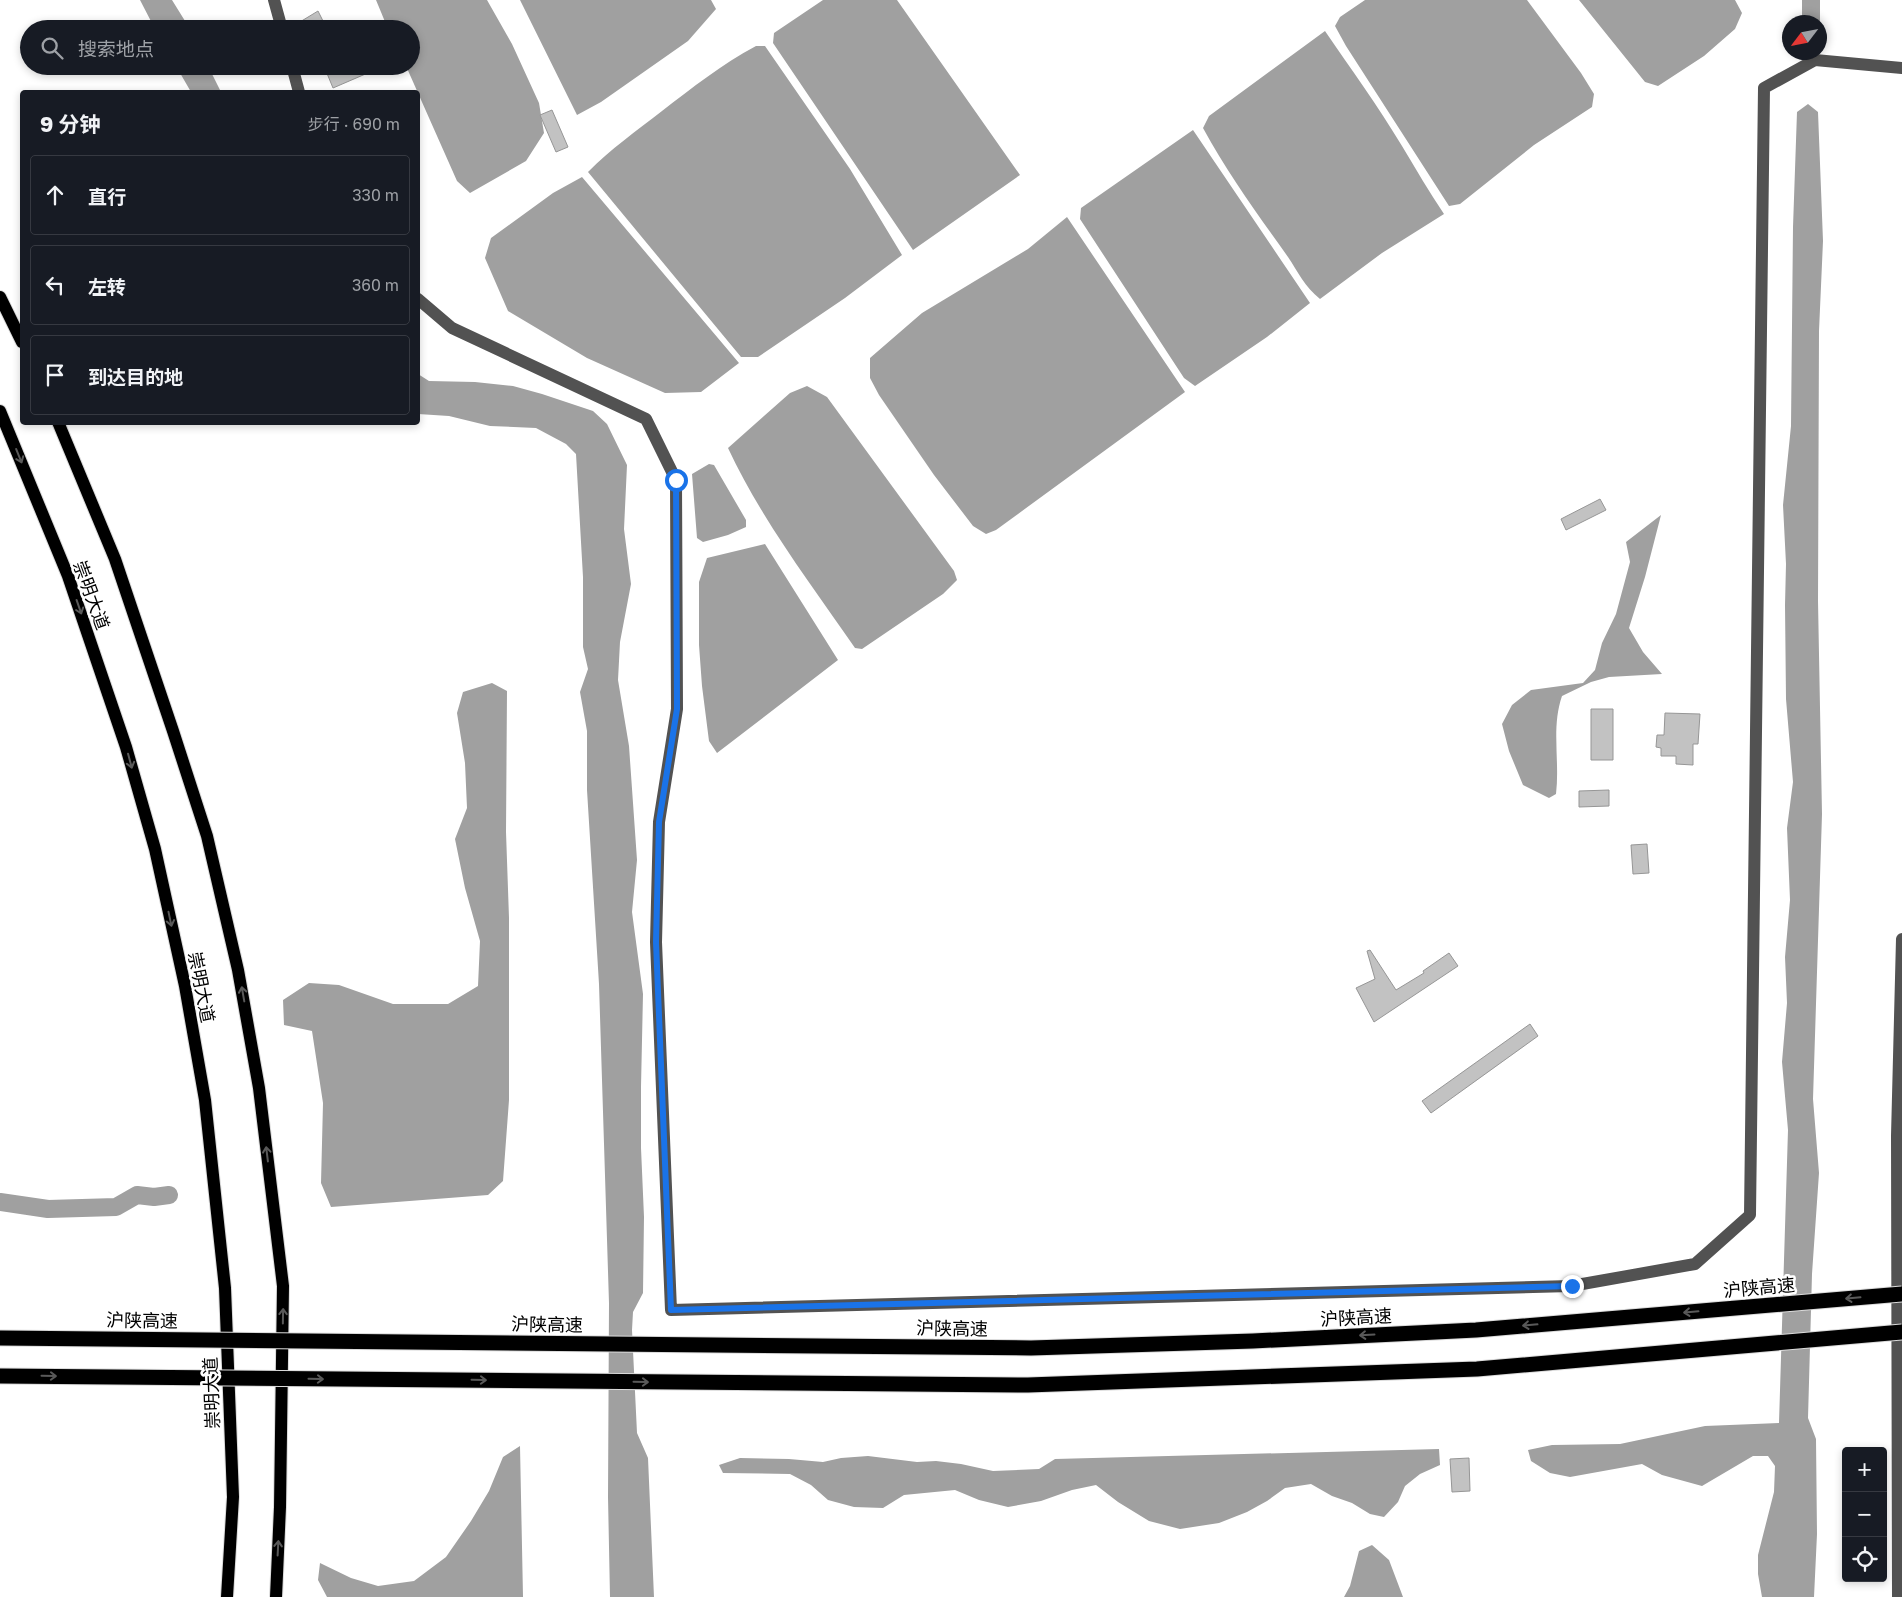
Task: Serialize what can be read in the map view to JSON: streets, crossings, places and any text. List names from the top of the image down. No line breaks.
{"streets":{"highway":["沪陕高速"],"main road":["崇明大道"]},"north":"bottom left","page":{"search":"搜索地点","heading":["9 分钟","步行 · 690 m"],"list":[["直行","330 m"],["左转","360 m"],"到达目的地"],"map_buttons":["+","−"]}}
